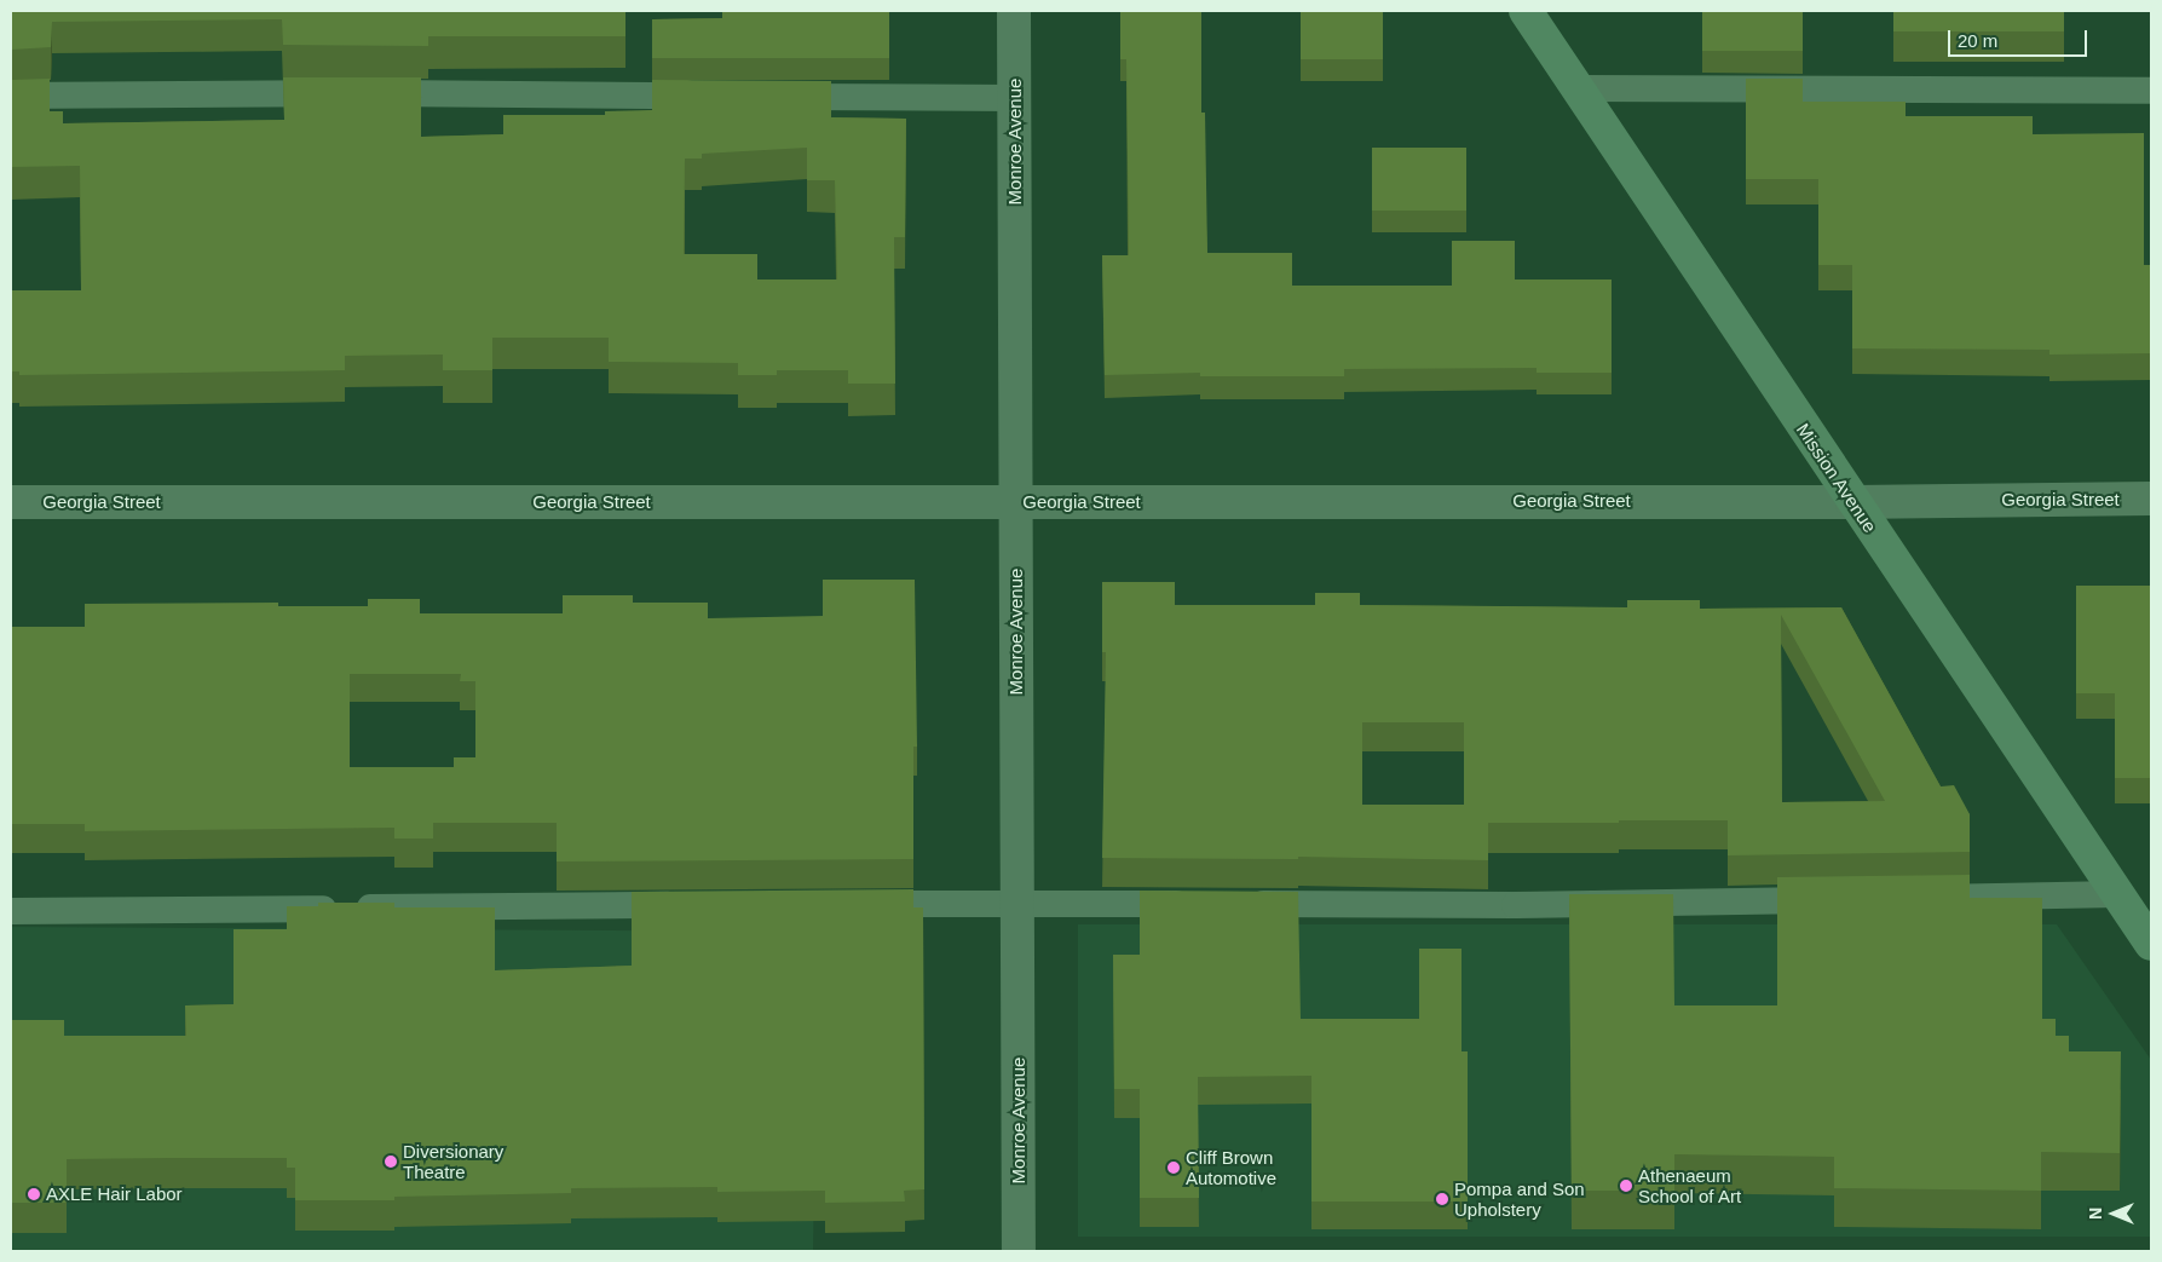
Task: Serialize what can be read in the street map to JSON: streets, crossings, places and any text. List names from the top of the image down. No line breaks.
{"streets":{"main road":["Mission Avenue"],"street":["Monroe Avenue","Georgia Street"]},"crossings":[["Monroe Avenue","Georgia Street"],["Mission Avenue","Georgia Street"]],"places":["Diversionary Theatre","Cliff Brown Automotive","Athenaeum School of Art","AXLE Hair Labor","Pompa and Son Upholstery"],"scale_bar":"20 m","north":"left"}
